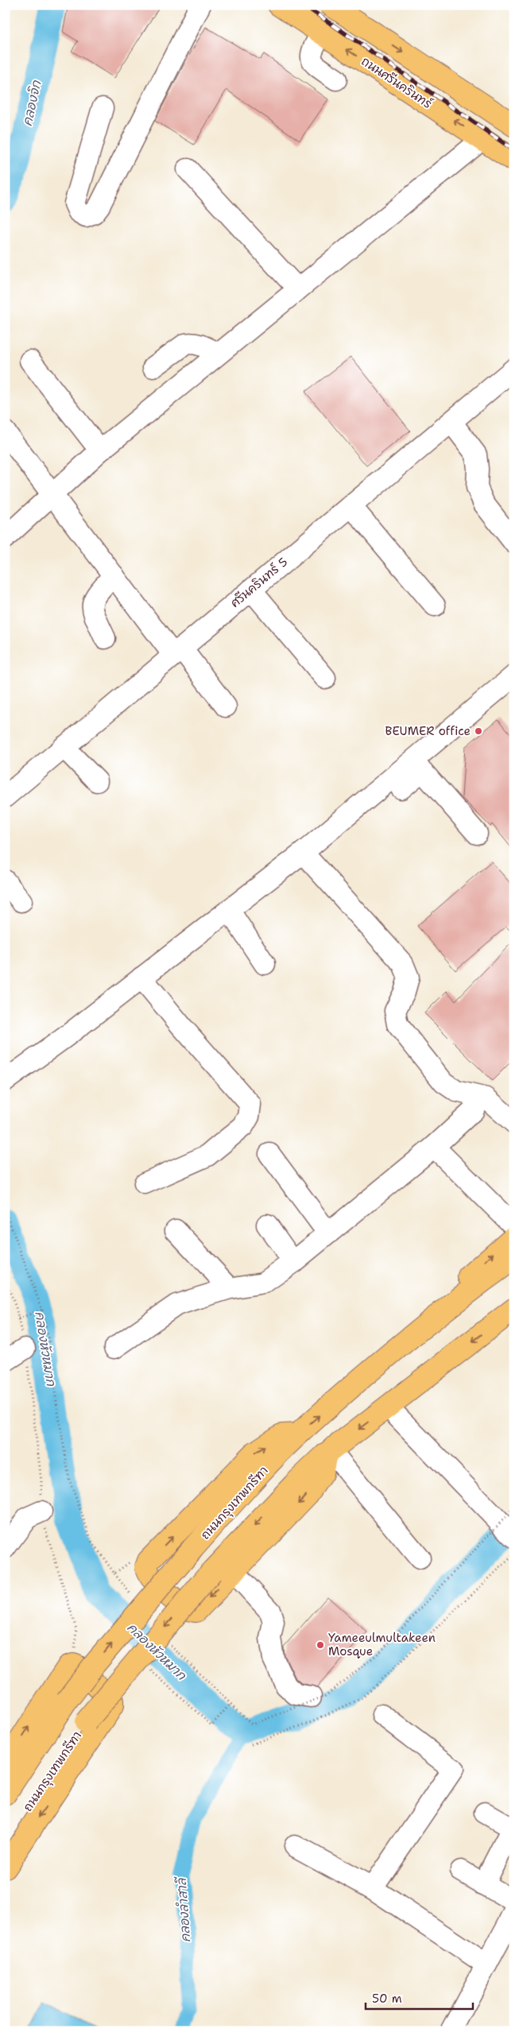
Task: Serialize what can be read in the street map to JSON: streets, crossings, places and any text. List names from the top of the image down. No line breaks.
{"streets":{"main road":["ถนนศรีนครินทร์","ถนนกรุงเทพกรีฑา"],"street":["ศรีนครินทร์ 5"]},"water":["คลองจิก","คลองหัวหมาก","คลองลำสาลี"],"places":["BEUMER office","Yameeulmultakeen Mosque"],"scale_bar":"50 m"}
